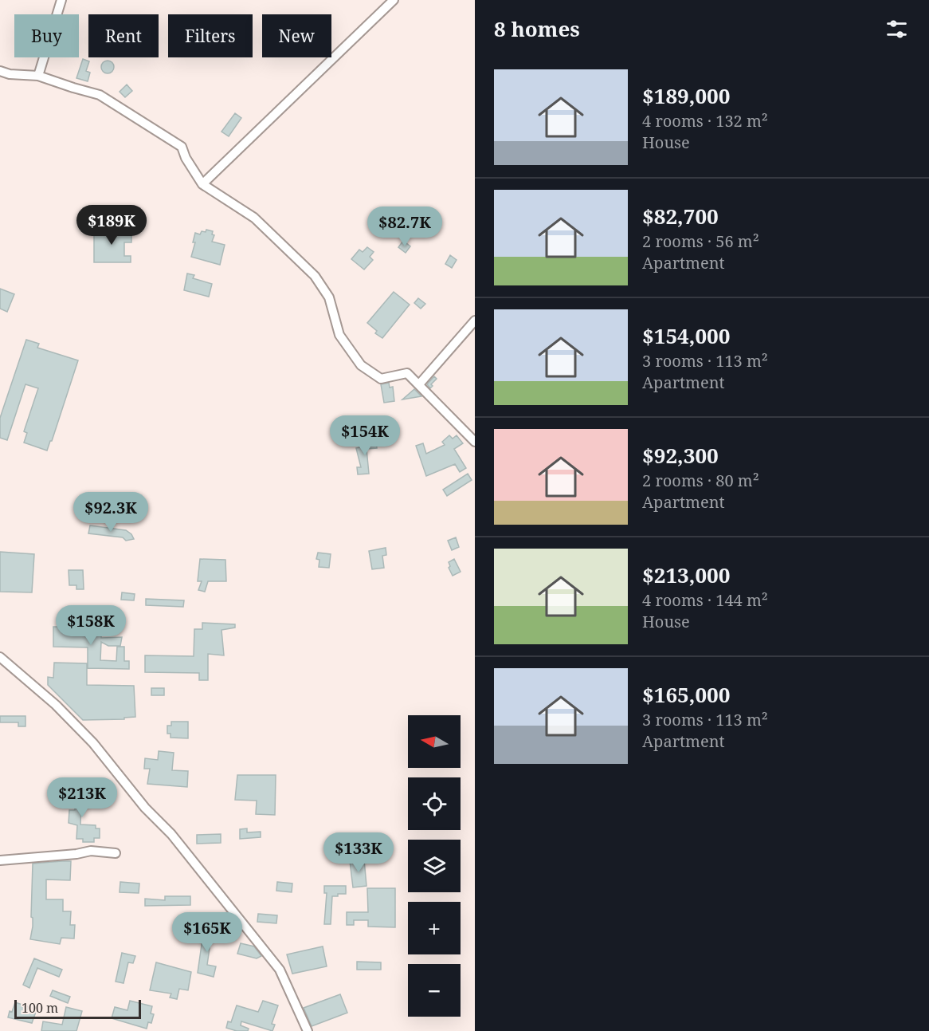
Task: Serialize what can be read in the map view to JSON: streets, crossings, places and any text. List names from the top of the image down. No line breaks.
{"scale_bar":"100 m","north":"left","page":{"heading":"8 homes","chip":["Buy","Rent","Filters","New"],"list":[{"name":"$189,000","note":"4 rooms · 132 m² · House"},{"name":"$82,700","note":"2 rooms · 56 m² · Apartment"},{"name":"$154,000","note":"3 rooms · 113 m² · Apartment"},{"name":"$92,300","note":"2 rooms · 80 m² · Apartment"},{"name":"$213,000","note":"4 rooms · 144 m² · House"},{"name":"$165,000","note":"3 rooms · 113 m² · Apartment"}],"price":["$189K","$82.7K","$154K","$92.3K","$158K","$213K","$133K","$165K"],"map_buttons":["+","−"],"scale":"100 m"}}
